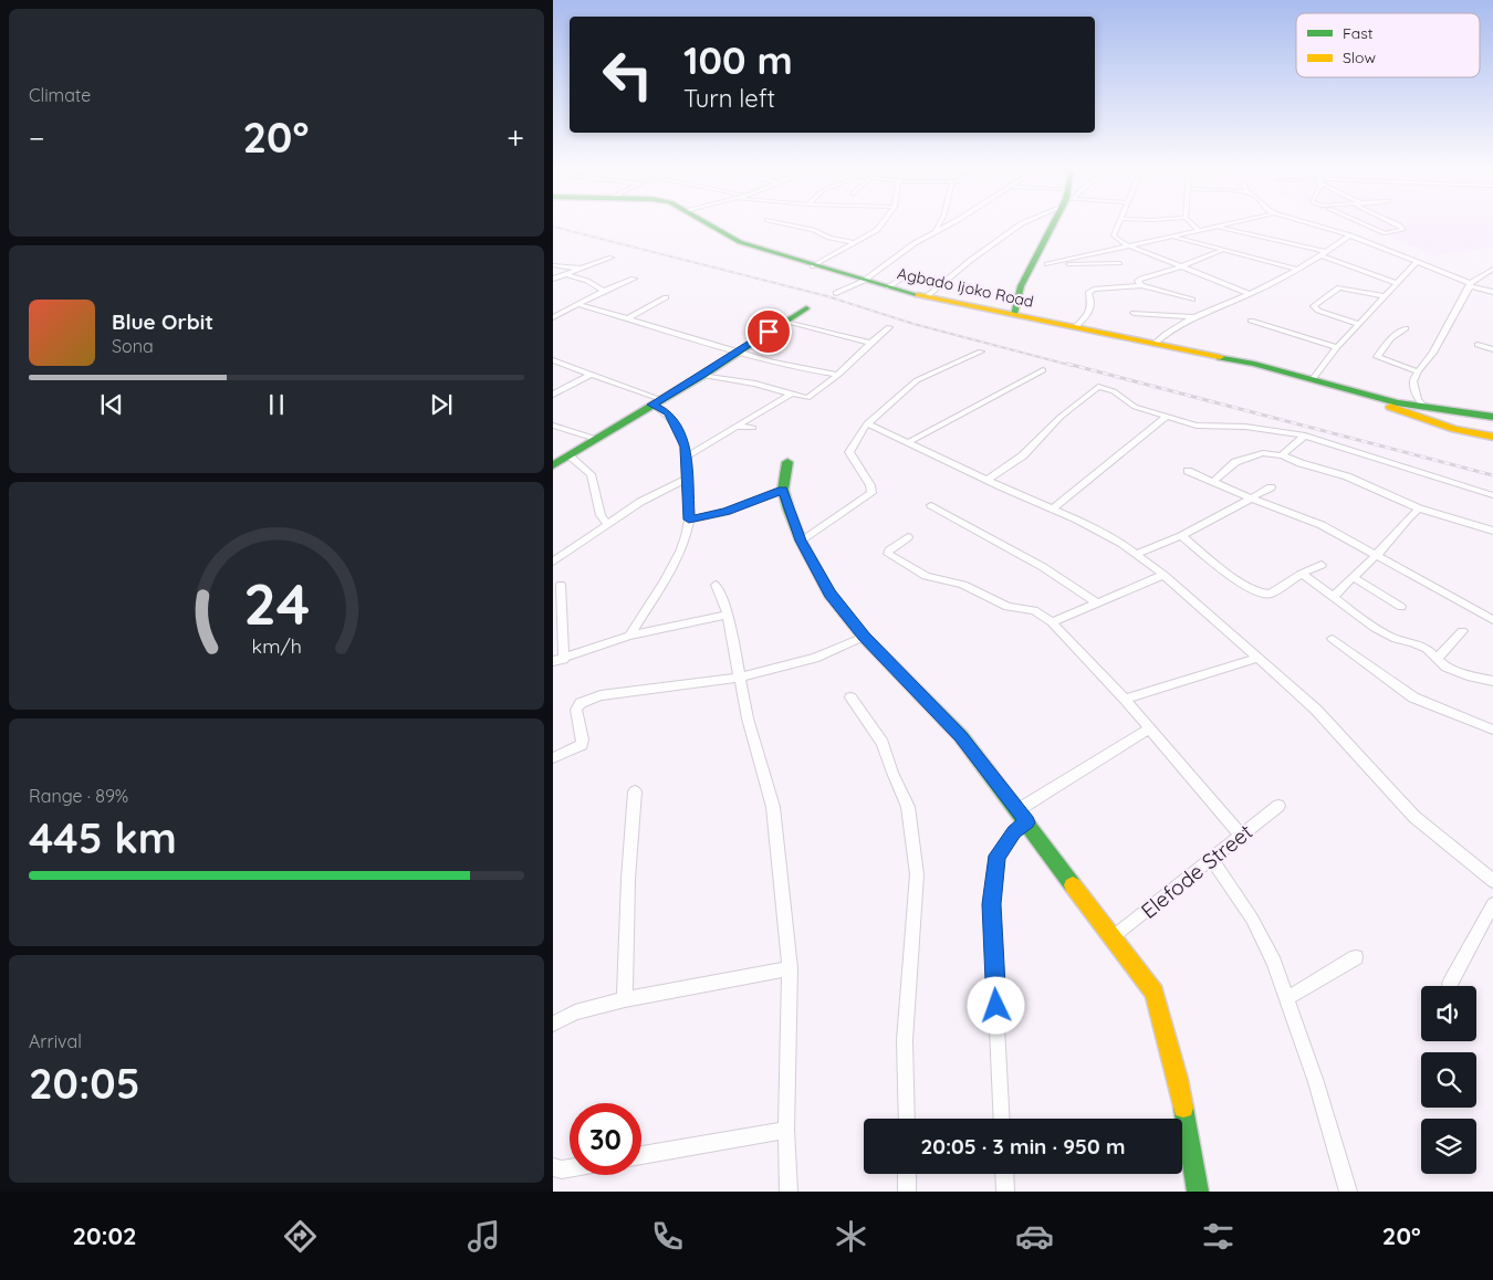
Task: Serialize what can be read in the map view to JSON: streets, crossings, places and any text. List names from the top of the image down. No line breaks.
{"streets":{"street":["Agbado Ijoko Road","Elefode Street"]},"legend":["Fast","Slow"],"page":{"tile":["Climate",["Range · 89%","445 km"],["Arrival","20:05"]],"turn":["100 m","Turn left"],"heat":["−","20°","+"],"song":["Blue Orbit","Sona"],"limit":"30","trip":"20:05 · 3 min · 950 m","tabs":["20:02","20°"],"gauge":["24","km/h"]}}
